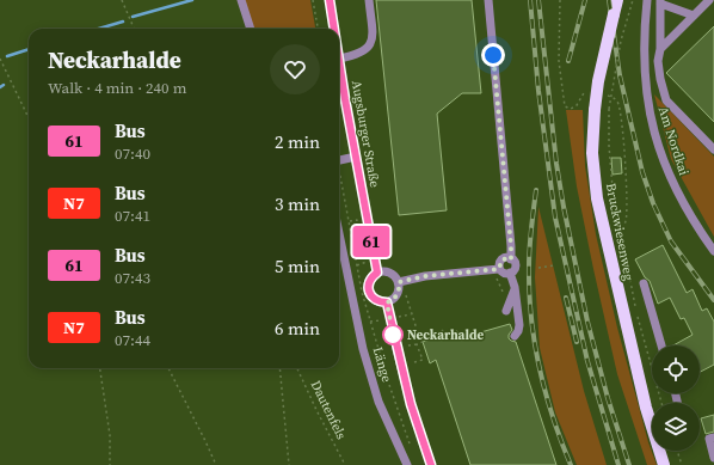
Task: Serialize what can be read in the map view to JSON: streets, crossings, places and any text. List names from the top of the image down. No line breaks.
{"streets":{"main road":["Bruckwiesenweg"],"street":["Augsburger Straße","Am Nordkai","Länge"],"path":["Dautenfels"]},"places":["Neckarhalde"],"lines":["bus line 61"],"page":{"on_map":"61","heading":["Neckarhalde","Walk · 4 min · 240 m"],"list":[{"mark":"61","name":"Bus","note":"07:40","value":"2 min"},{"mark":"N7","name":"Bus","note":"07:41","value":"3 min"},{"mark":"61","name":"Bus","note":"07:43","value":"5 min"},{"mark":"N7","name":"Bus","note":"07:44","value":"6 min"}]}}
